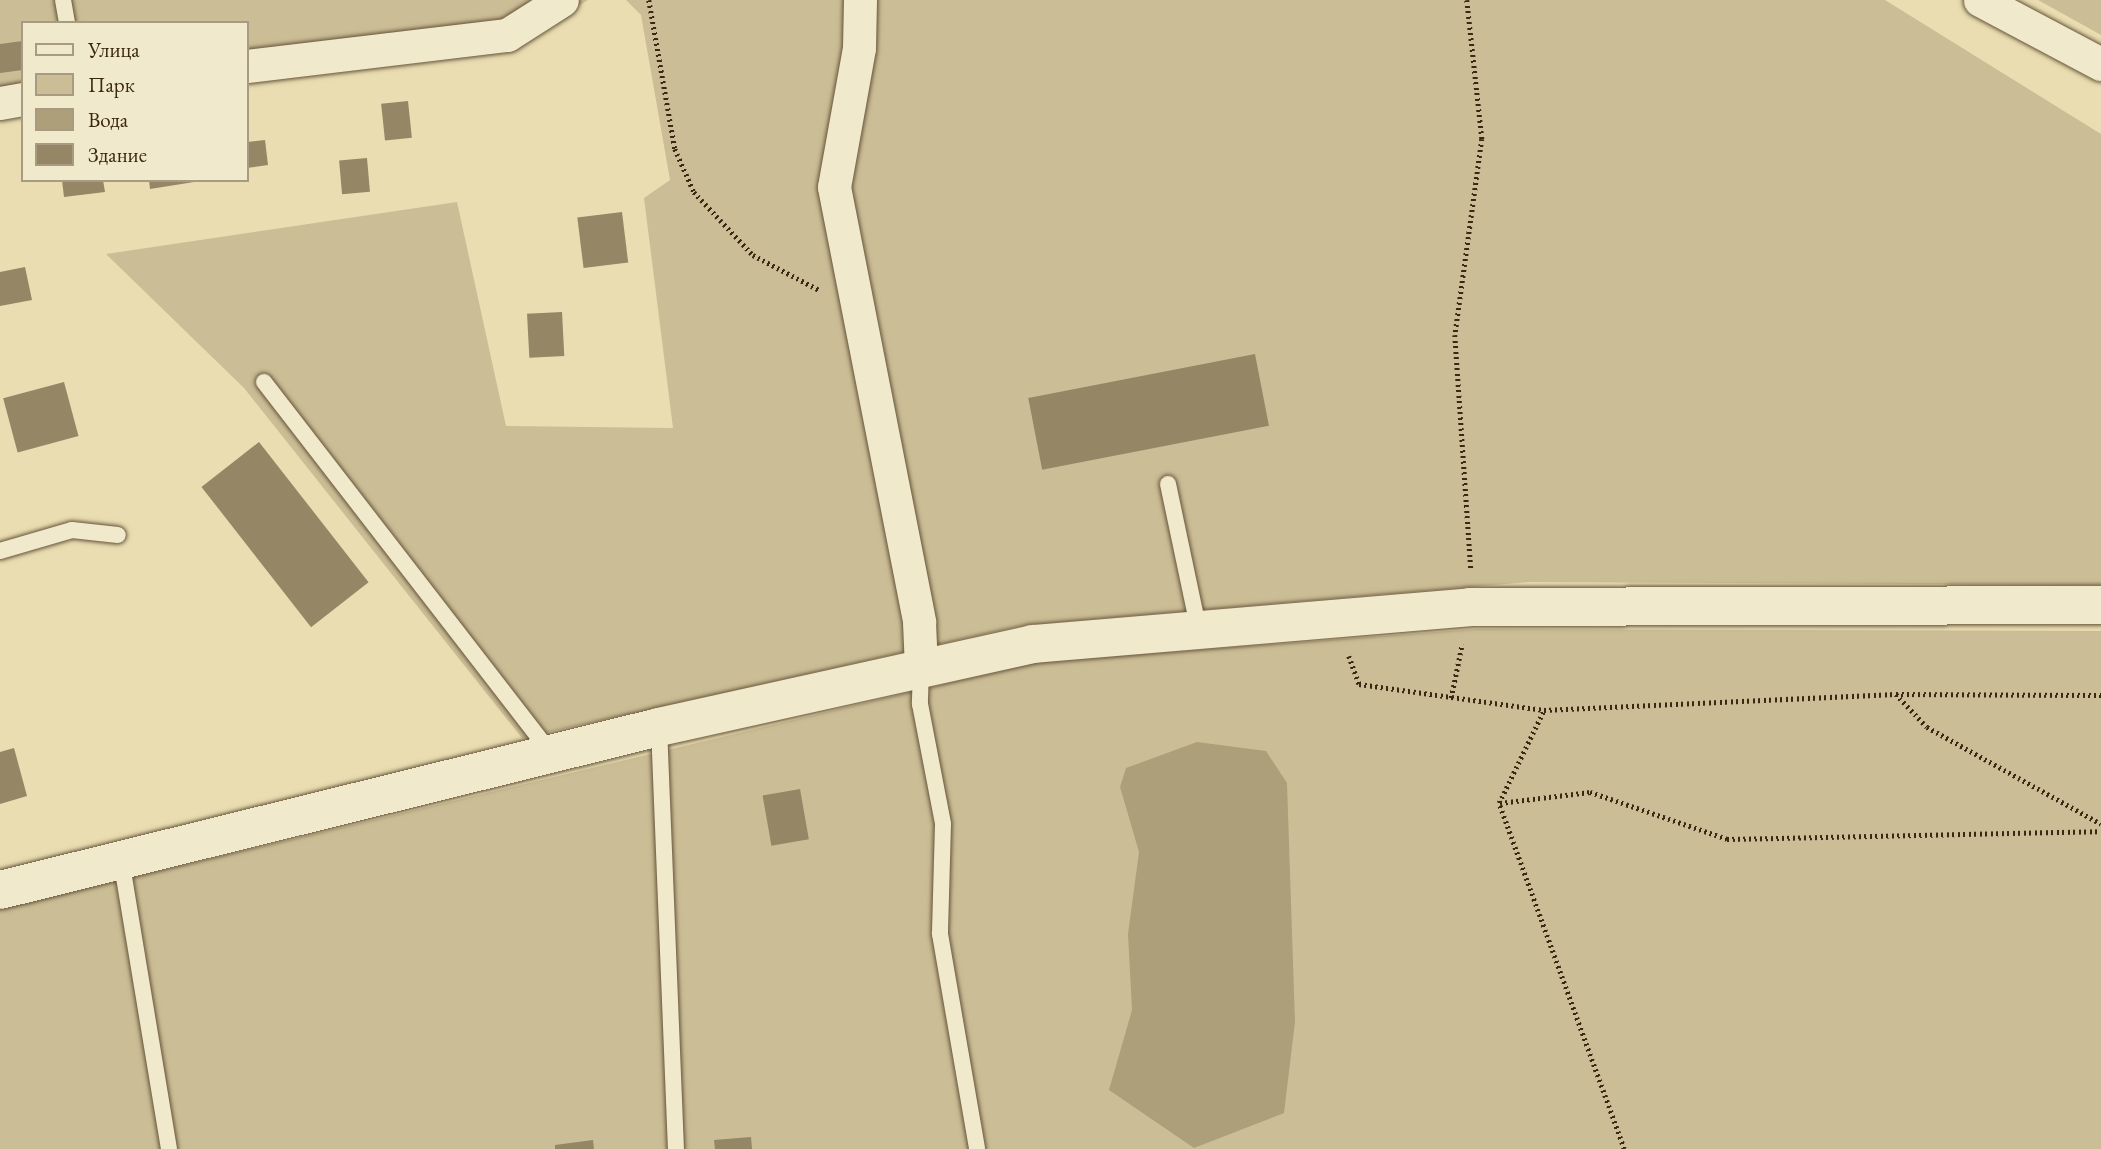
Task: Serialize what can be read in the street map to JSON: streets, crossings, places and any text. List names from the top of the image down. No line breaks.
{"legend":["Улица","Парк","Вода","Здание"]}
